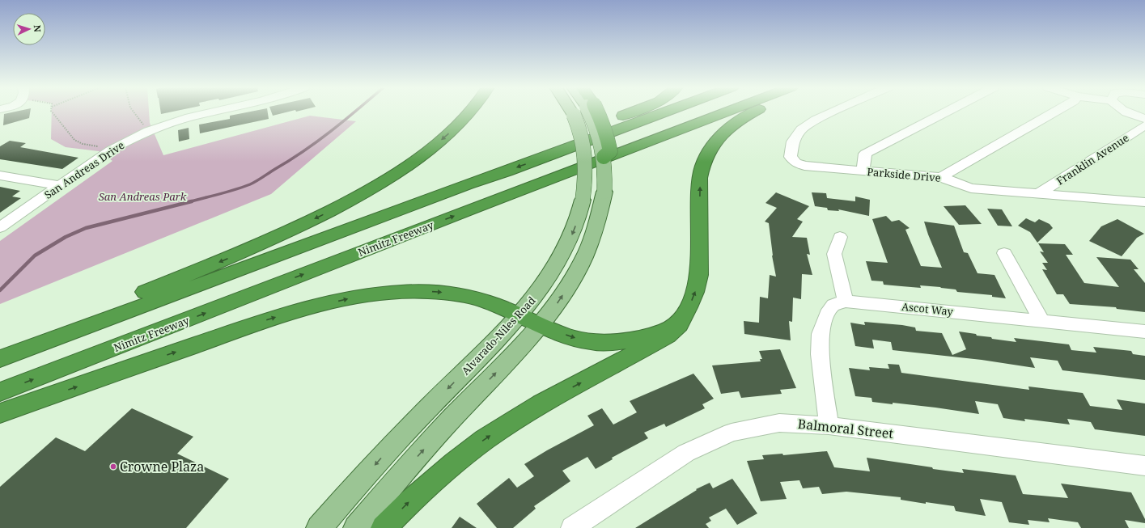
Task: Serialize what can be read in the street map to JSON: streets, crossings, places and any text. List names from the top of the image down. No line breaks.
{"streets":{"highway":["Nimitz Freeway"],"main road":["Alvarado-Niles Road"],"street":["Franklin Avenue","San Andreas Drive","Parkside Drive","Ascot Way","Balmoral Street"]},"crossings":[["Franklin Avenue","Parkside Drive"]],"parks":["San Andreas Park"],"places":["Crowne Plaza"],"north":"right"}
